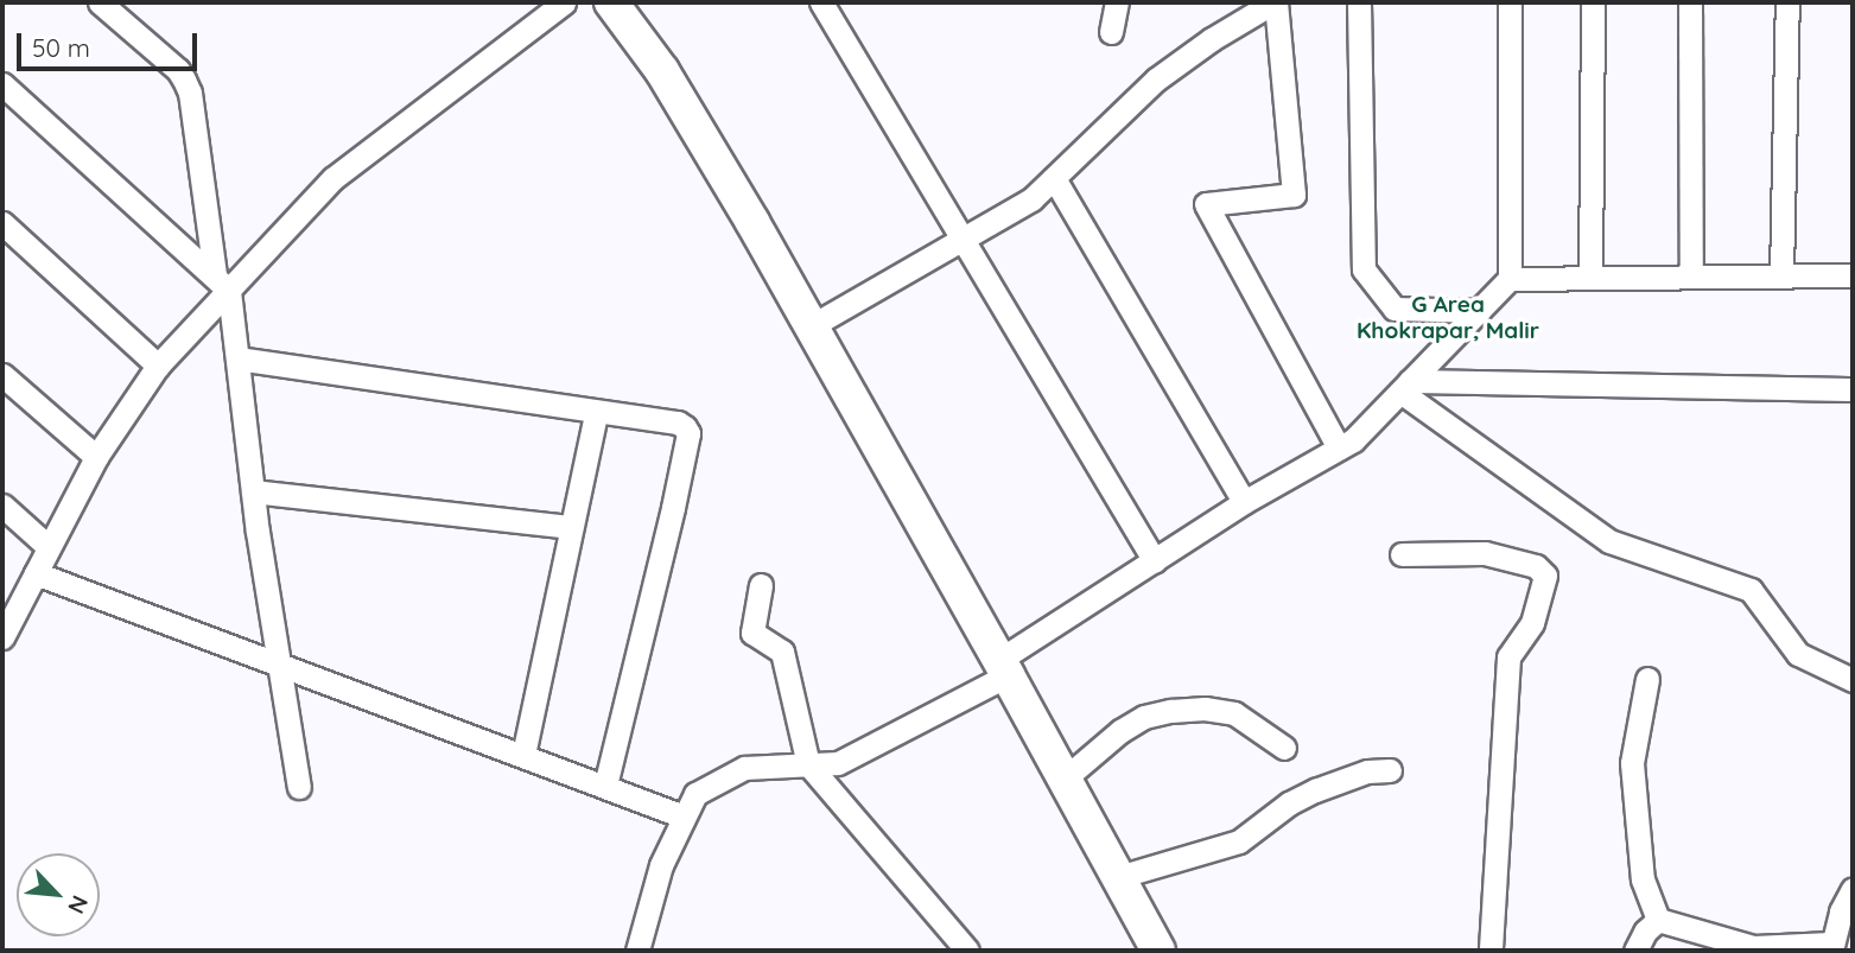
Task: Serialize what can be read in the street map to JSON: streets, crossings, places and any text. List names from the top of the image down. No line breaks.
{"districts":["G Area Khokrapar, Malir"],"scale_bar":"50 m","north":"bottom right"}
